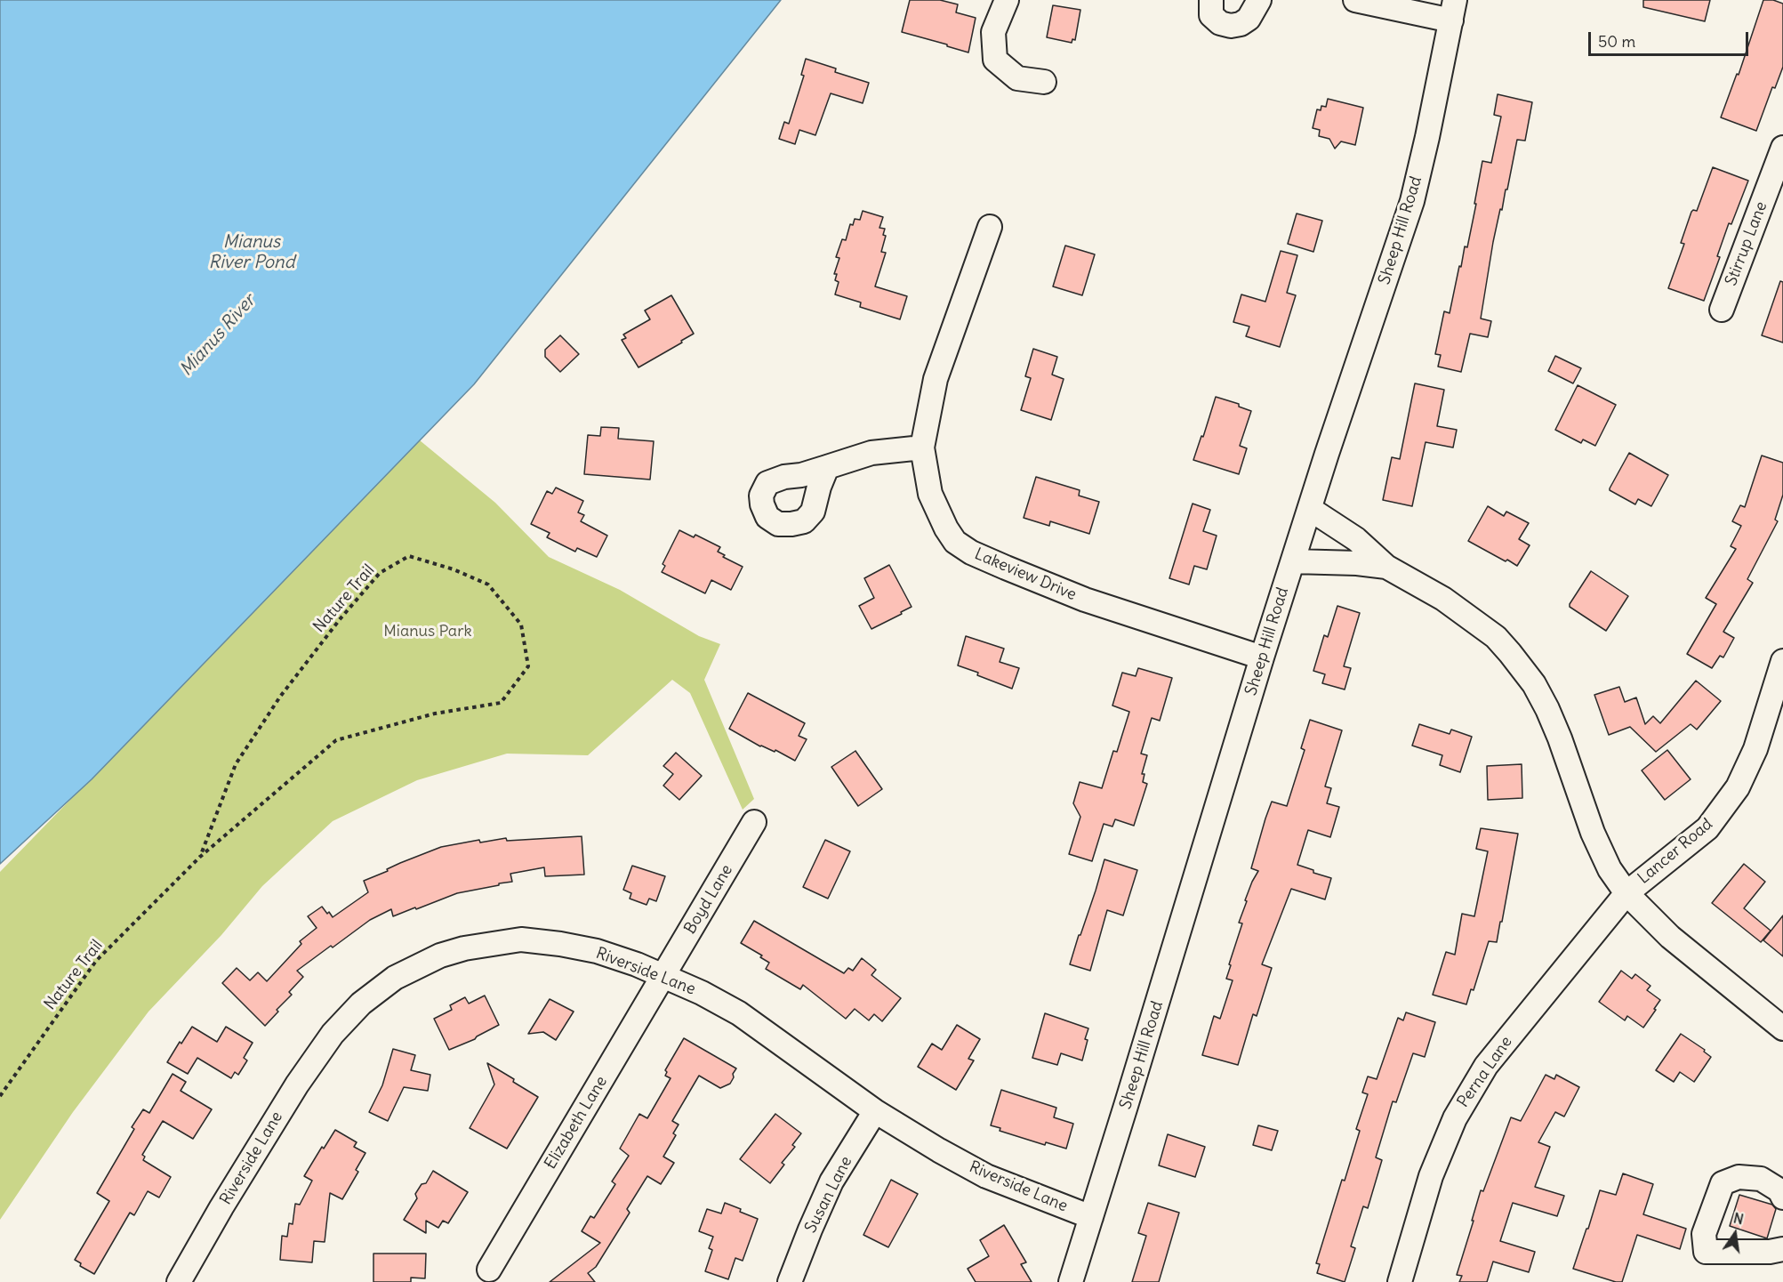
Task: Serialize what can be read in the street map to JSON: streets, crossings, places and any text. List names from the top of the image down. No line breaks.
{"streets":{"street":["Sheep Hill Road","Stirrup Lane","Lakeview Drive","Lancer Road","Boyd Lane","Riverside Lane","Perna Lane","Elizabeth Lane","Susan Lane"],"path":["Nature Trail"]},"crossings":[["Sheep Hill Road","Lakeview Drive"],["Sheep Hill Road","Riverside Lane"],["Lancer Road","Perna Lane"],["Boyd Lane","Riverside Lane"],["Boyd Lane","Elizabeth Lane"],["Riverside Lane","Elizabeth Lane"],["Riverside Lane","Susan Lane"]],"water":["Mianus River Pond","Mianus River"],"parks":["Mianus Park"],"scale_bar":"50 m","north":"top"}
